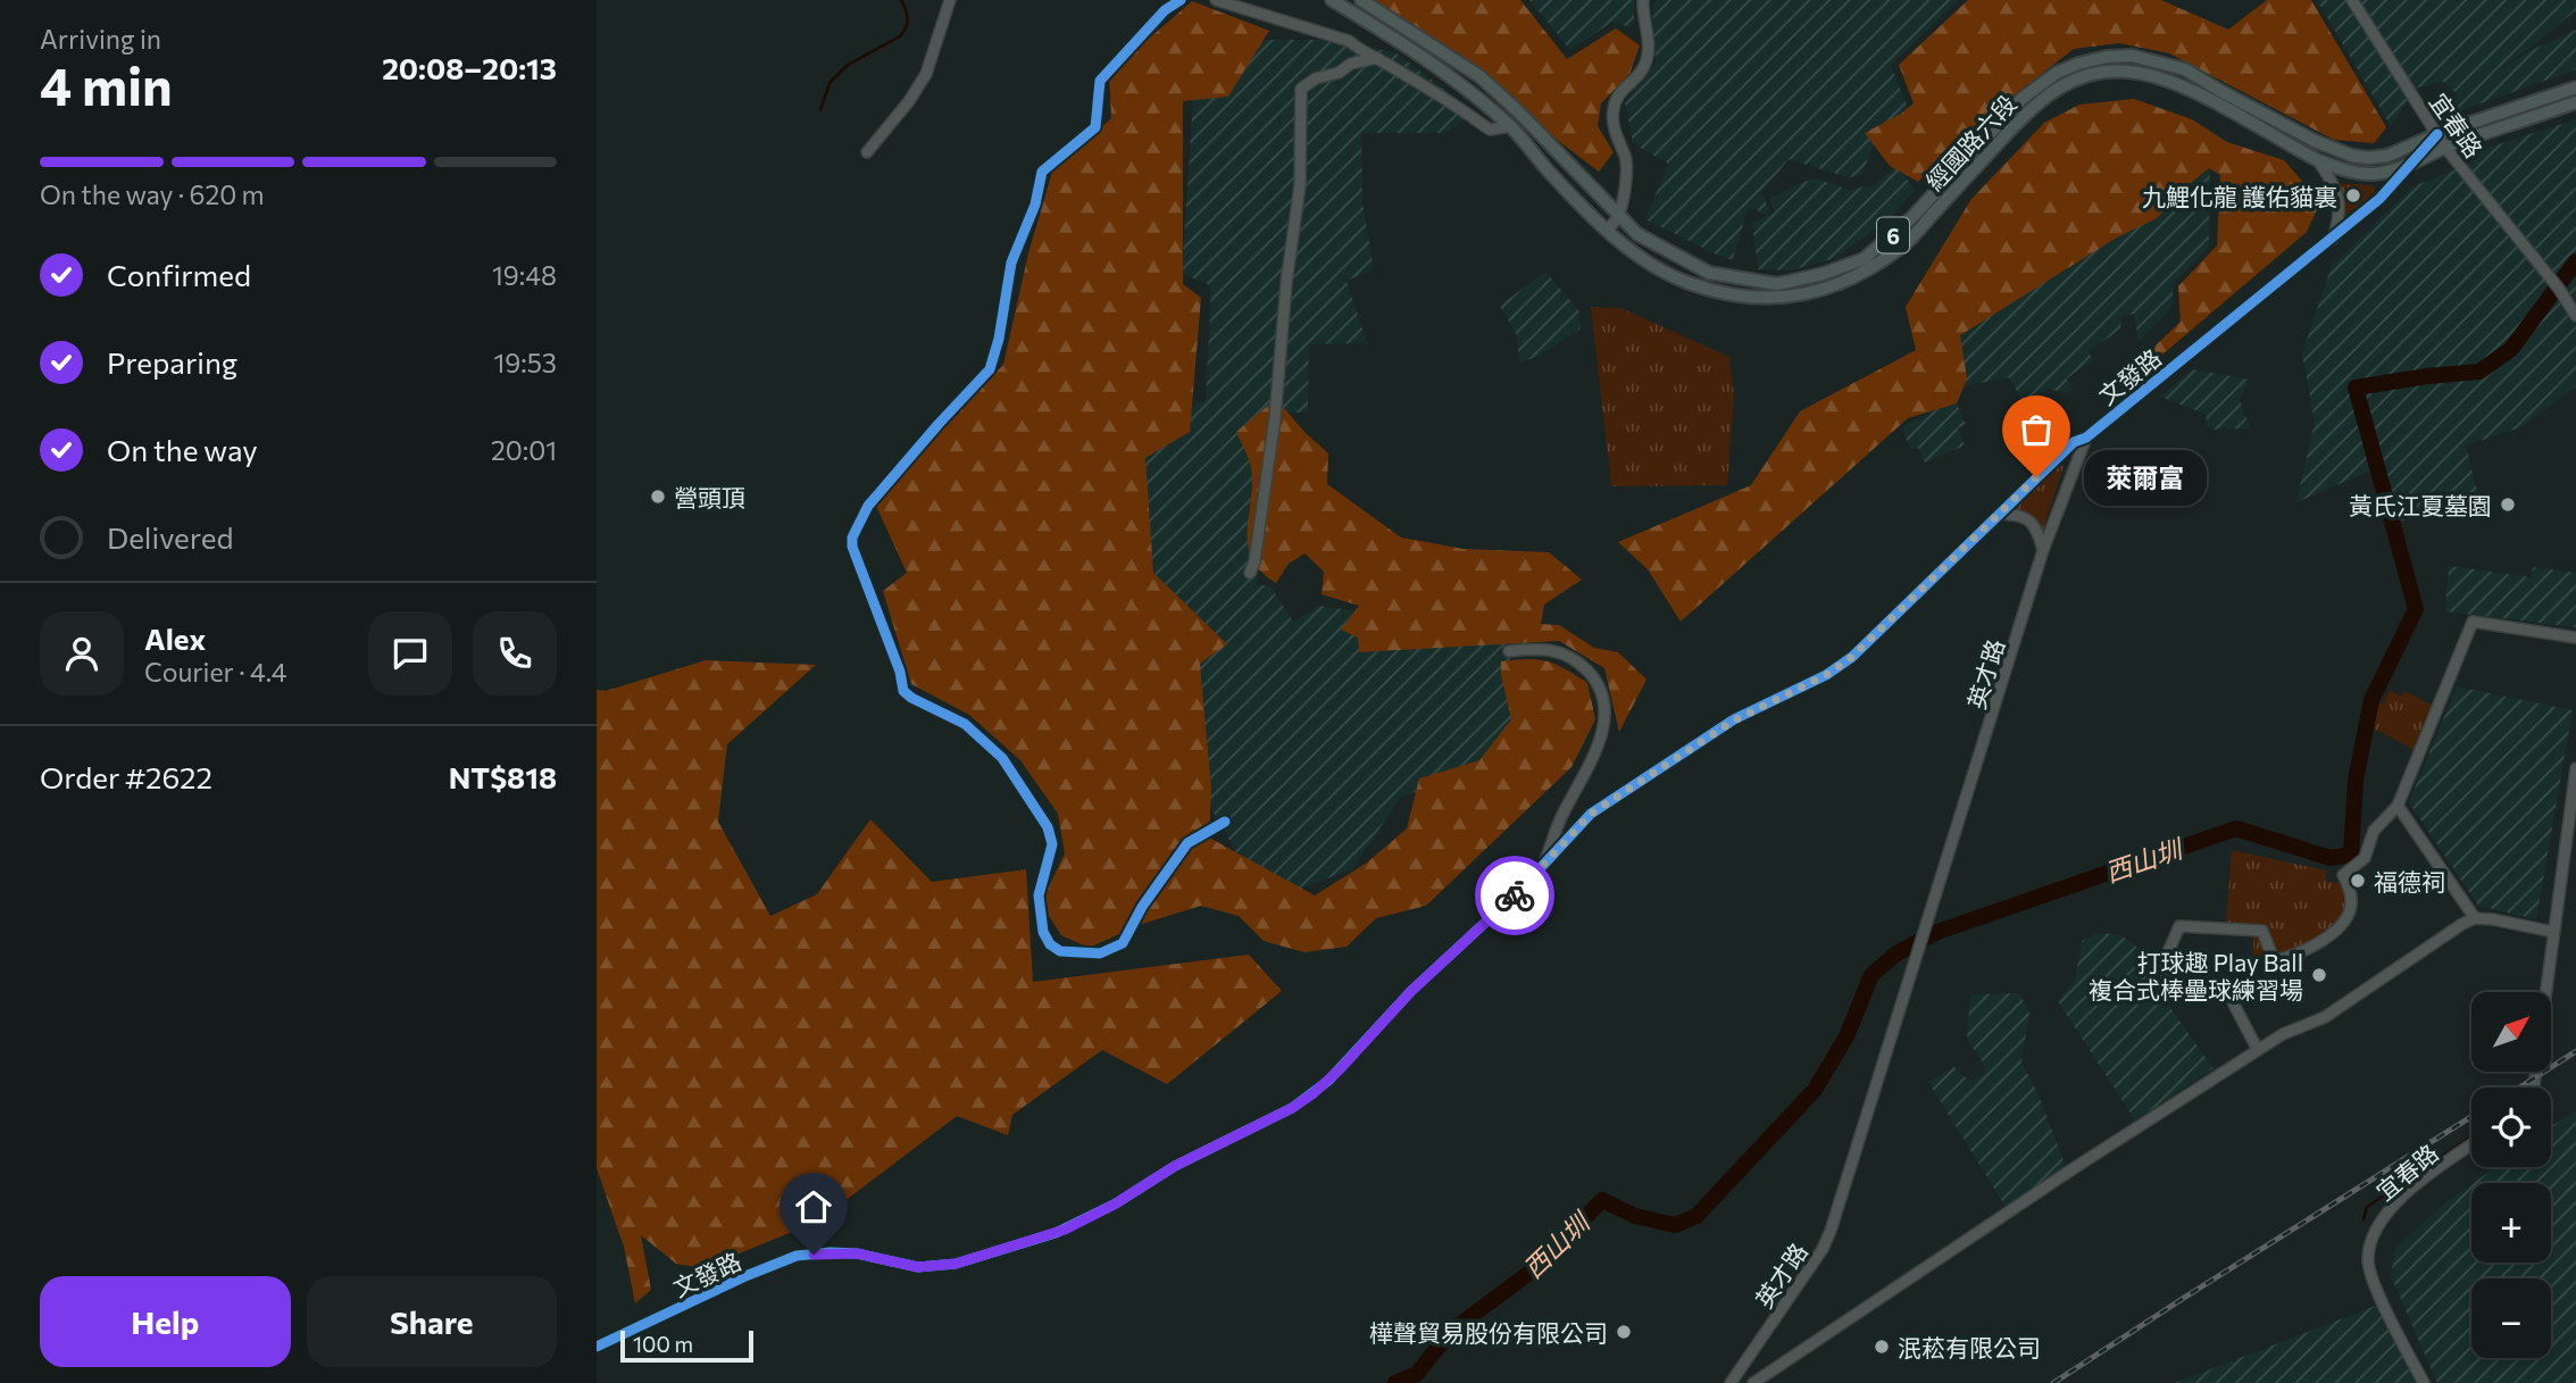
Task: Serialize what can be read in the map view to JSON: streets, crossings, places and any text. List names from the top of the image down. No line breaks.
{"streets":{"main road":["經國路六段","6"],"street":["宜春路","文發路","英才路"]},"crossings":[["宜春路","經國路六段"],["宜春路","6"],["宜春路","文發路"],["經國路六段","6"],["經國路六段","文發路"],["6","文發路"],["文發路","英才路"]],"water":["西山圳"],"places":["九鯉化龍 護佑貓裏","萊爾富","營頭頂","黃氏江夏墓園","福德祠","打球趣 Play Ball 複合式棒壘球練習場","樺聲貿易股份有限公司","泯菘有限公司"],"scale_bar":"100 m","north":"top right","page":{"heading":["4 min","Arriving in","20:08–20:13"],"panel":["Alex","Courier · 4.4","Order #2622","NT$818"],"bar":"On the way · 620 m","list":[["Confirmed","19:48"],["Preparing","19:53"],["On the way","20:01"],"Delivered"],"bubble":"萊爾富","map_buttons":["+","−"],"buttons":["Help","Share"],"scale":"100 m"}}
